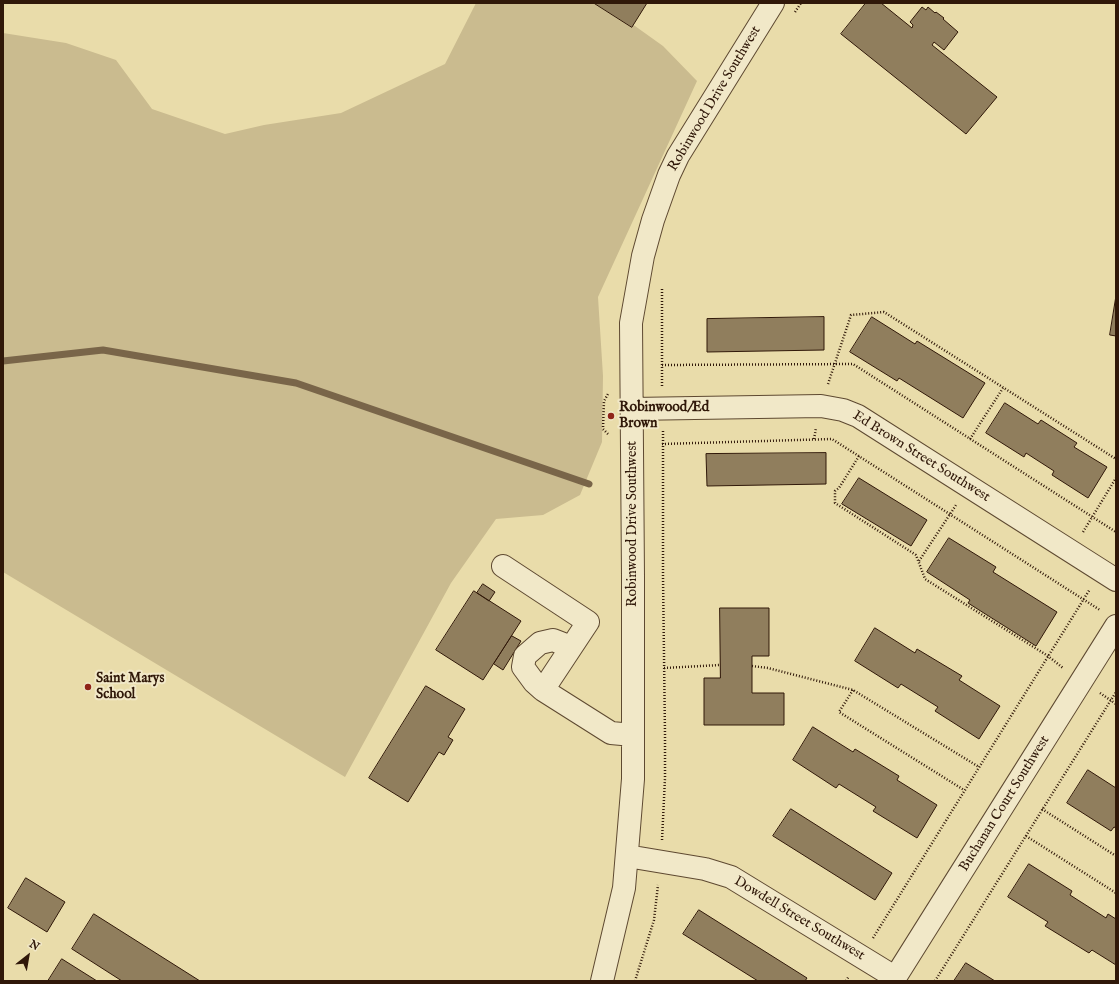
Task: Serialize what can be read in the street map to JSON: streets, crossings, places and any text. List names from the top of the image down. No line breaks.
{"streets":{"street":["Robinwood Drive Southwest","Ed Brown Street Southwest","Buchanan Court Southwest","Dowdell Street Southwest"]},"crossings":[["Robinwood Drive Southwest","Ed Brown Street Southwest"],["Robinwood Drive Southwest","Dowdell Street Southwest"],["Buchanan Court Southwest","Dowdell Street Southwest"]],"places":["Robinwood/Ed Brown","Saint Marys School"],"north":"top right"}
